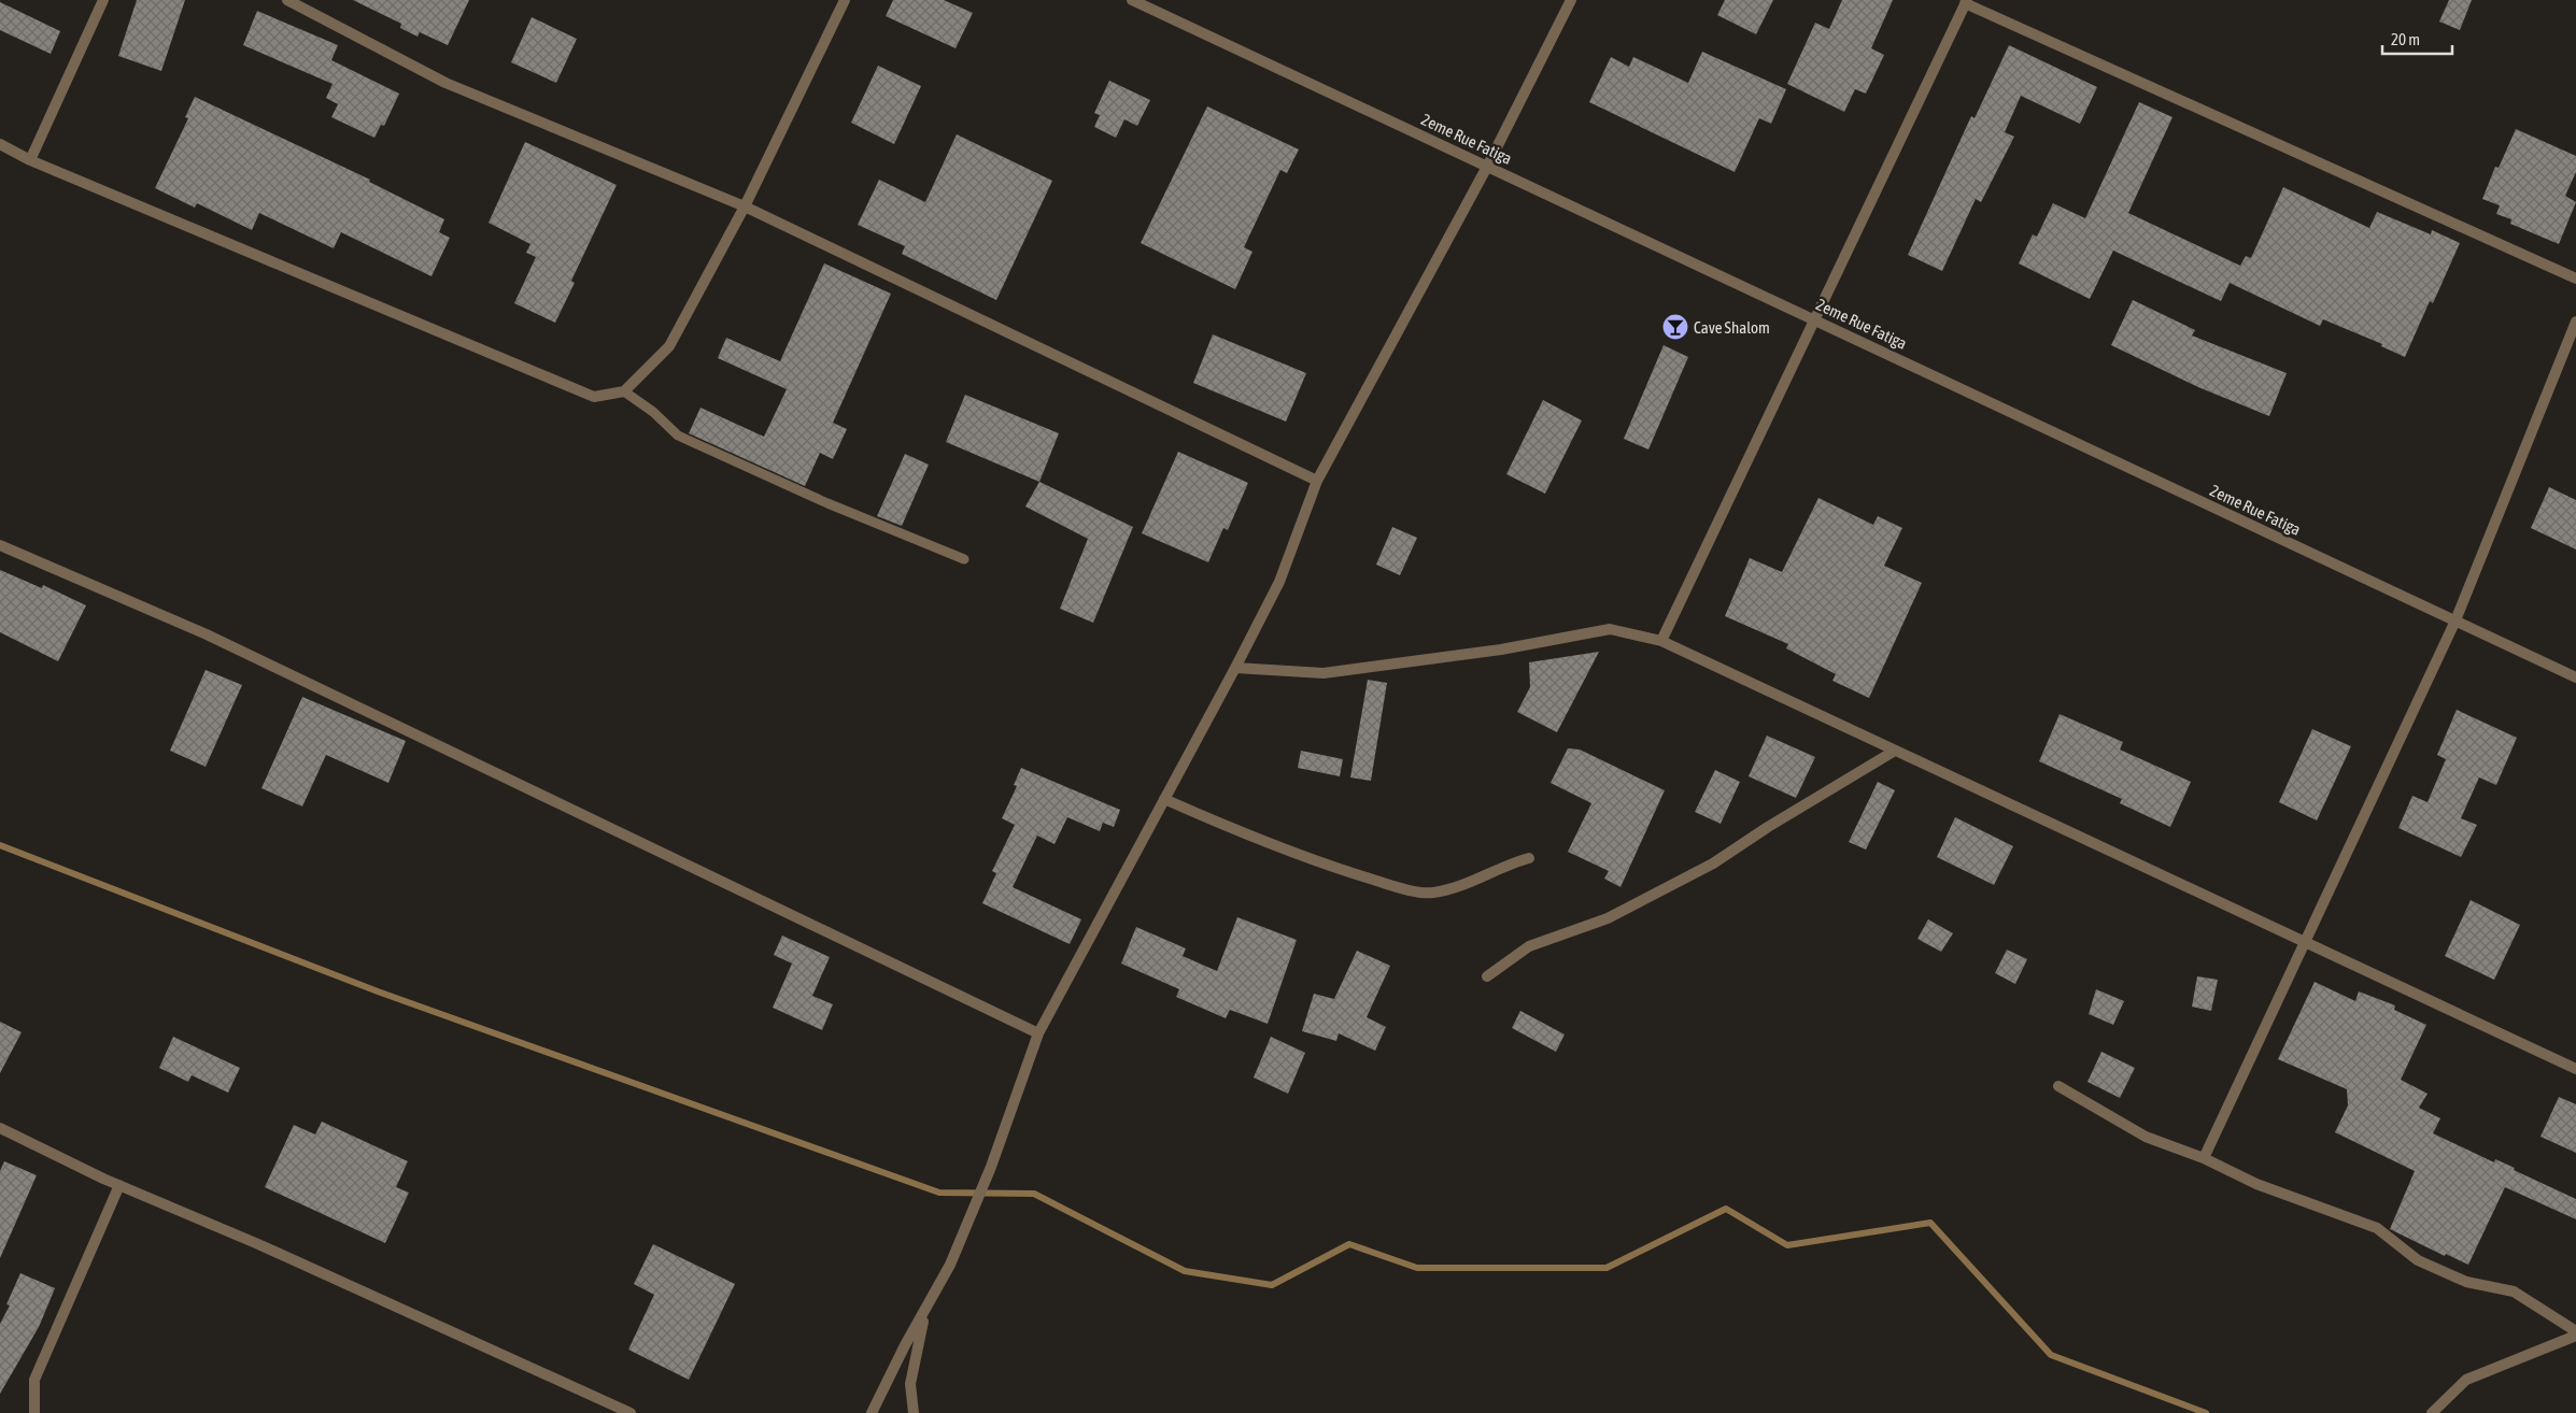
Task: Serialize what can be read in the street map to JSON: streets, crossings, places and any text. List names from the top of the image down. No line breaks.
{"streets":{"street":["2eme Rue Fatiga"]},"places":{"bar":["Cave Shalom"]},"scale_bar":"20 m"}
